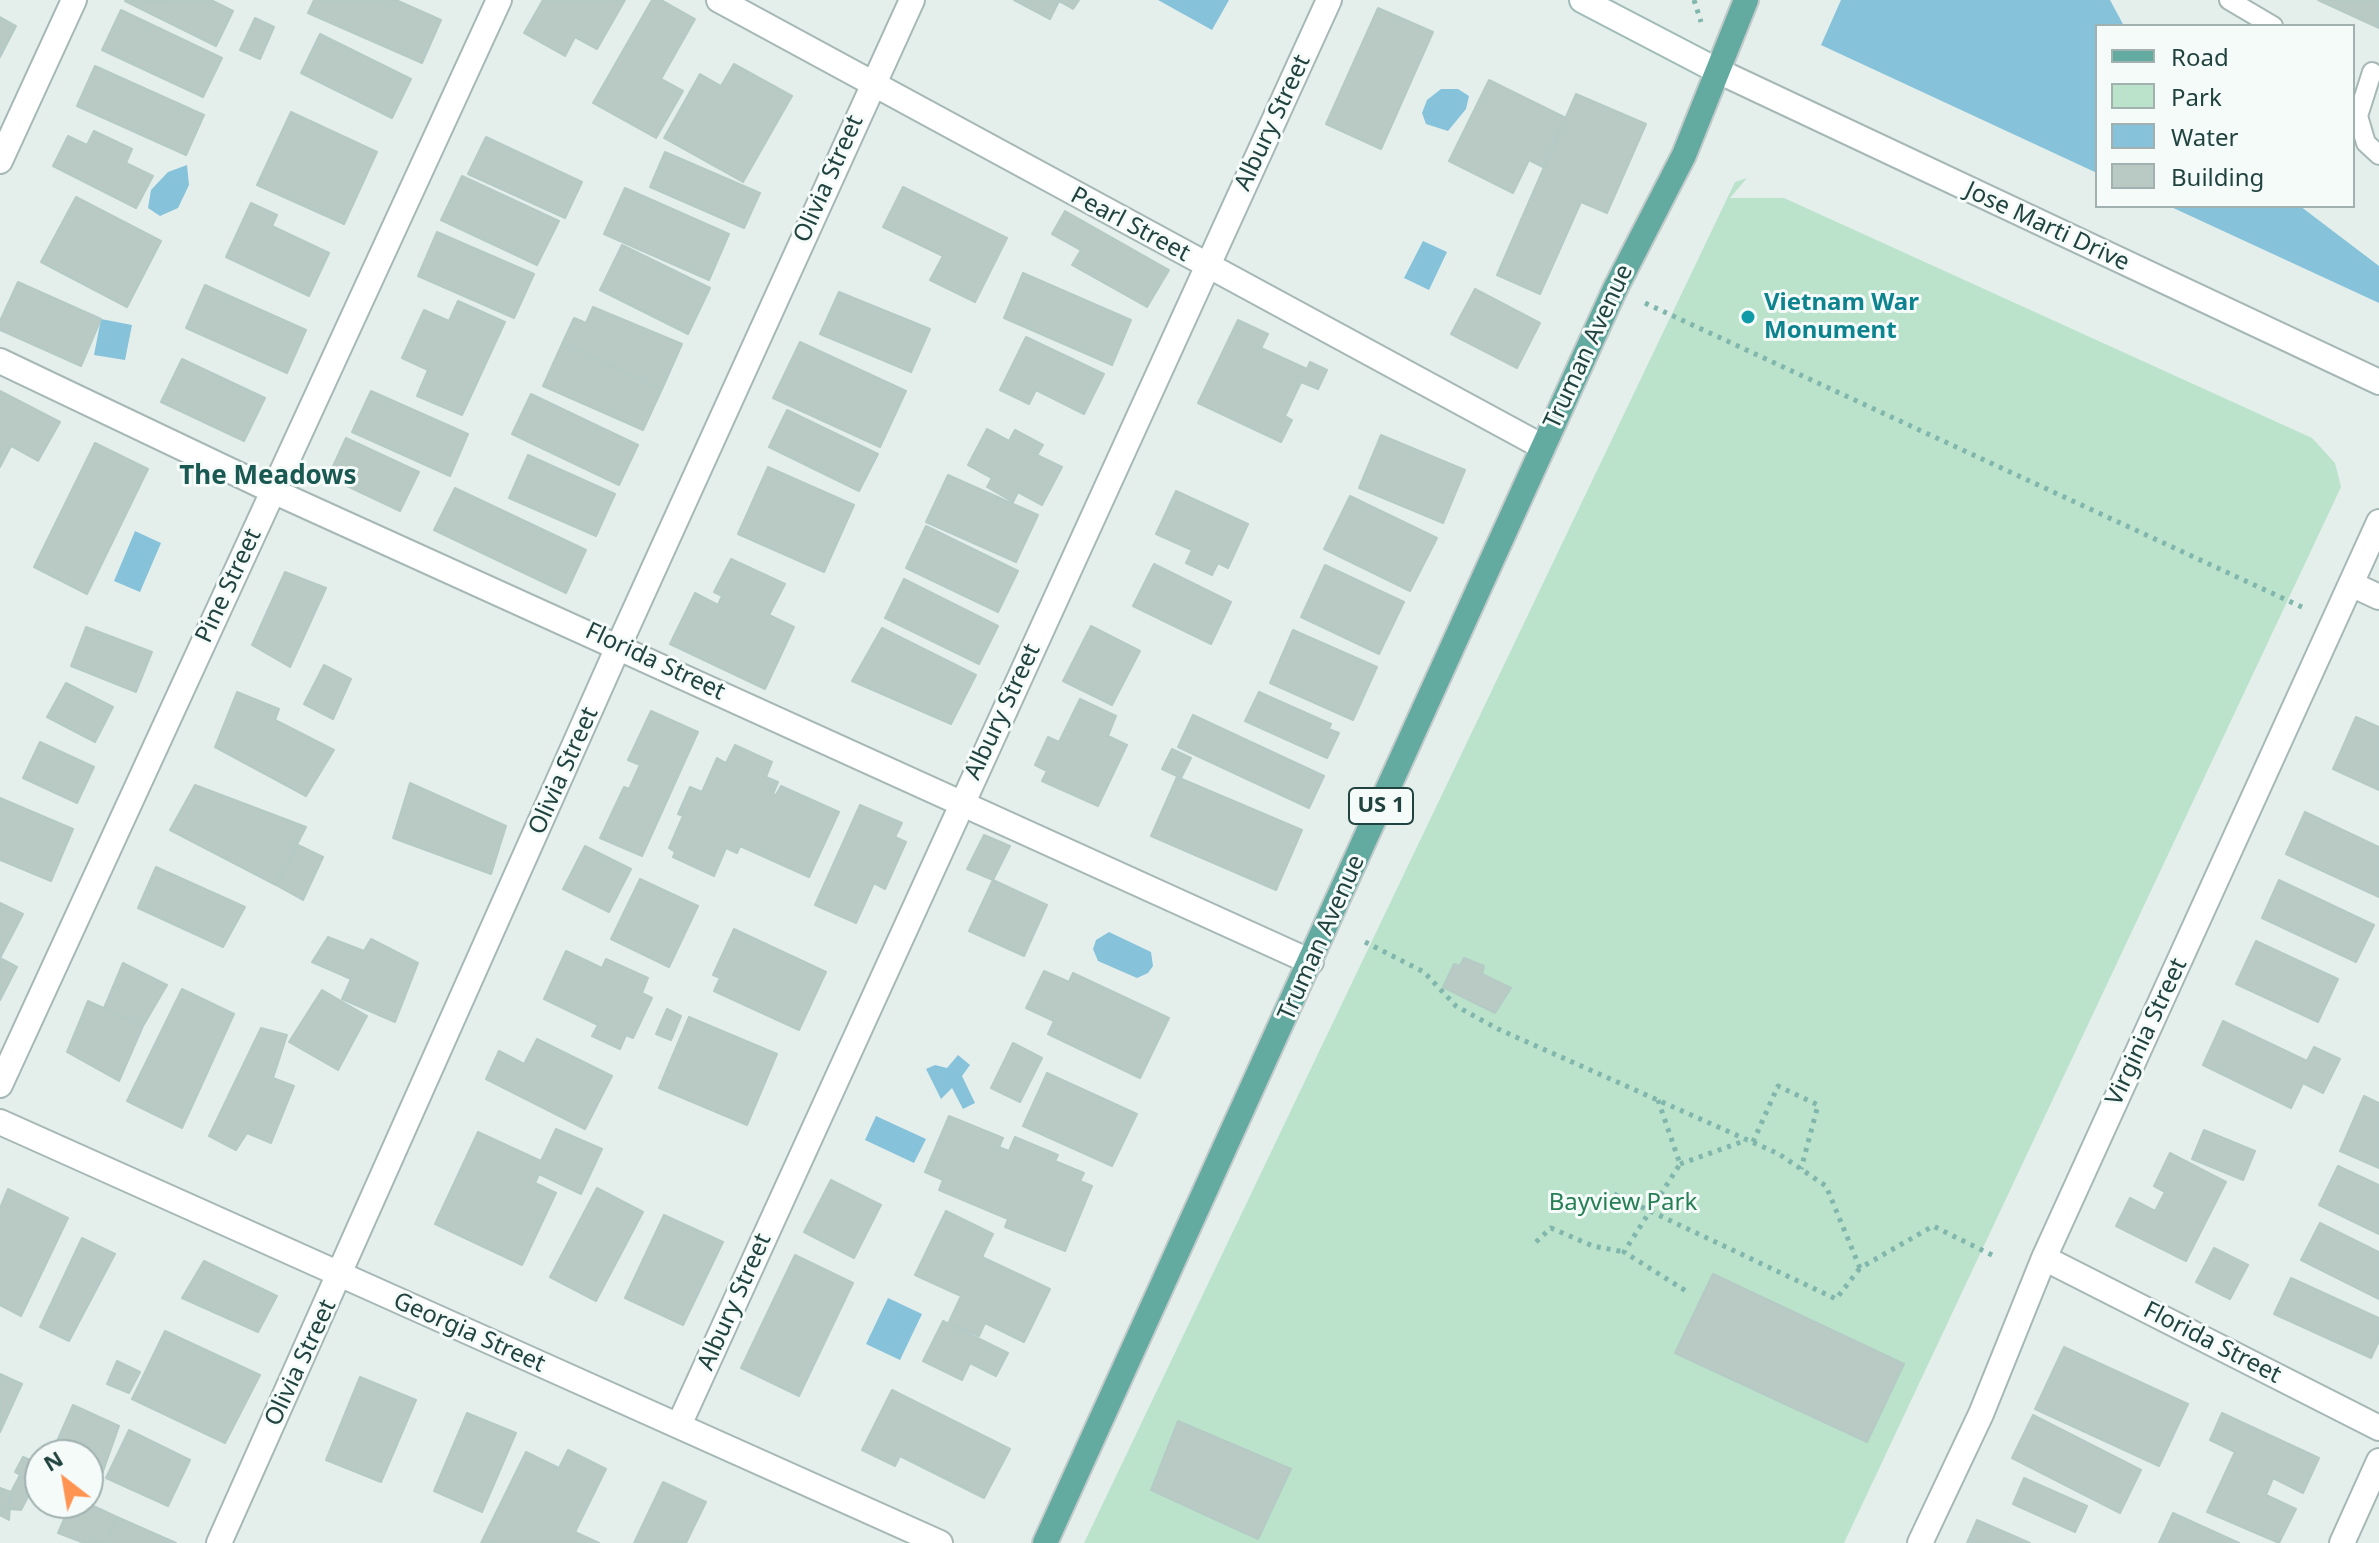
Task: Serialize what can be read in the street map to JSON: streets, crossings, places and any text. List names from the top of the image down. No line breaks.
{"streets":{"main road":["Truman Avenue","US 1"],"street":["Albury Street","Olivia Street","Pearl Street","Jose Marti Drive","Pine Street","Florida Street","Virginia Street","Georgia Street"]},"crossings":[["Albury Street","Pearl Street"],["Albury Street","Florida Street"],["Albury Street","Georgia Street"],["Olivia Street","Pearl Street"],["Olivia Street","Florida Street"],["Olivia Street","Georgia Street"],["Pearl Street","Truman Avenue"],["Jose Marti Drive","Truman Avenue"],["Jose Marti Drive","US 1"],["Truman Avenue","Florida Street"],["Truman Avenue","US 1"],["Pine Street","Florida Street"],["Florida Street","Virginia Street"]],"districts":["The Meadows"],"parks":["Bayview Park"],"places":["Vietnam War Monument"],"legend":["Road","Park","Water","Building"],"north":"top left"}
